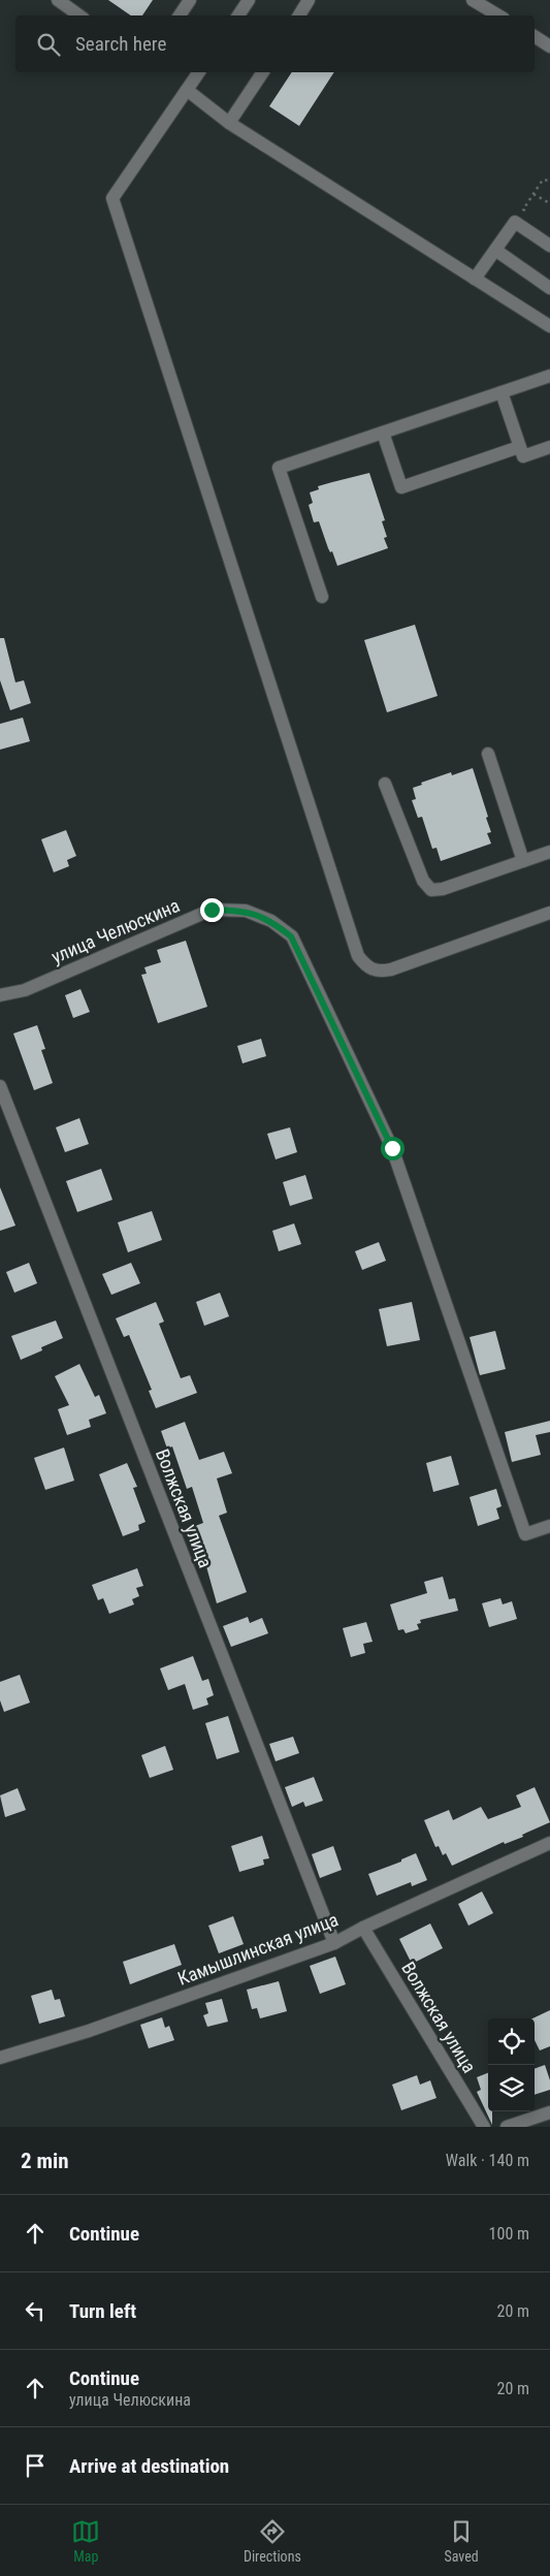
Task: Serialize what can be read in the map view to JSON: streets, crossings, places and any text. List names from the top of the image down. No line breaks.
{"streets":{"street":["улица Челюскина","Волжская улица","Камышлинская улица"]},"crossings":[["Волжская улица","Камышлинская улица"]],"page":{"search":"Search here","heading":["2 min","Walk · 140 m"],"list":[["Continue","100 m"],["Turn left","20 m"],["Continue","улица Челюскина","20 m"],"Arrive at destination"],"nav":["Map","Directions","Saved"]}}
